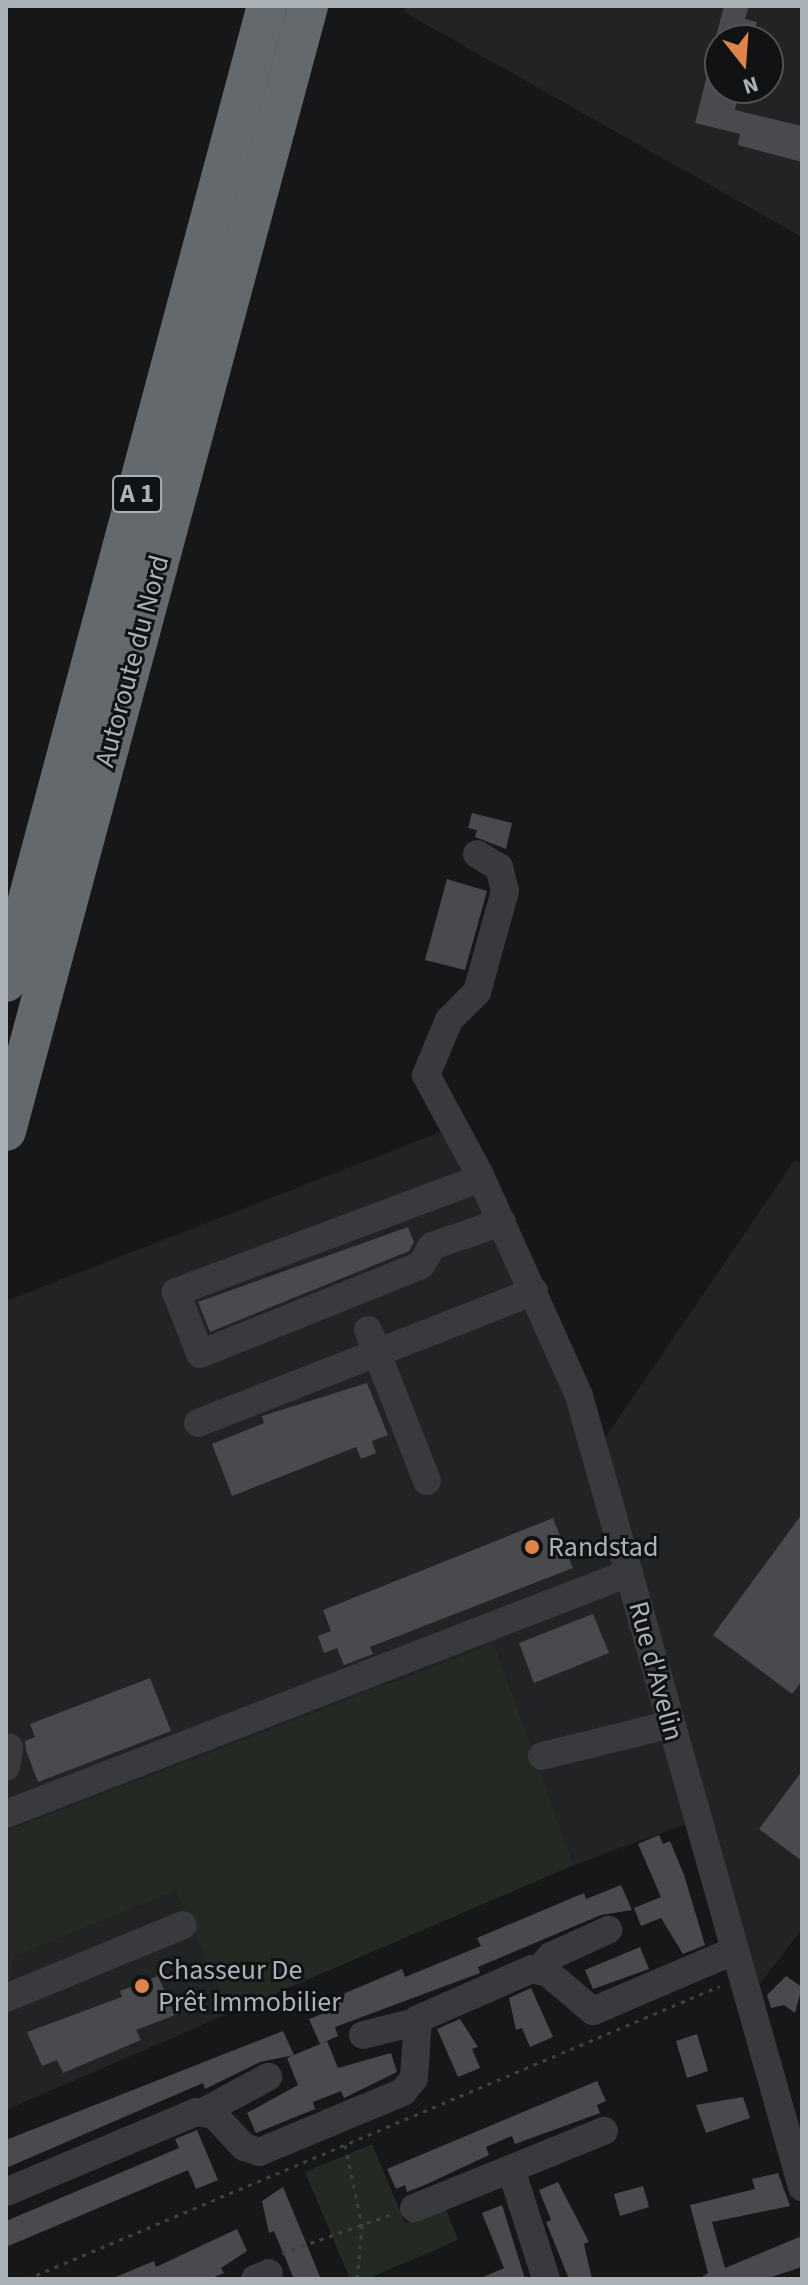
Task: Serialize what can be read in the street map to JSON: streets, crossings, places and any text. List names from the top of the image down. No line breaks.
{"streets":{"highway":["A 1","Autoroute du Nord"],"street":["Rue d'Avelin"]},"places":["Randstad","Chasseur De Prêt Immobilier"],"north":"bottom"}
